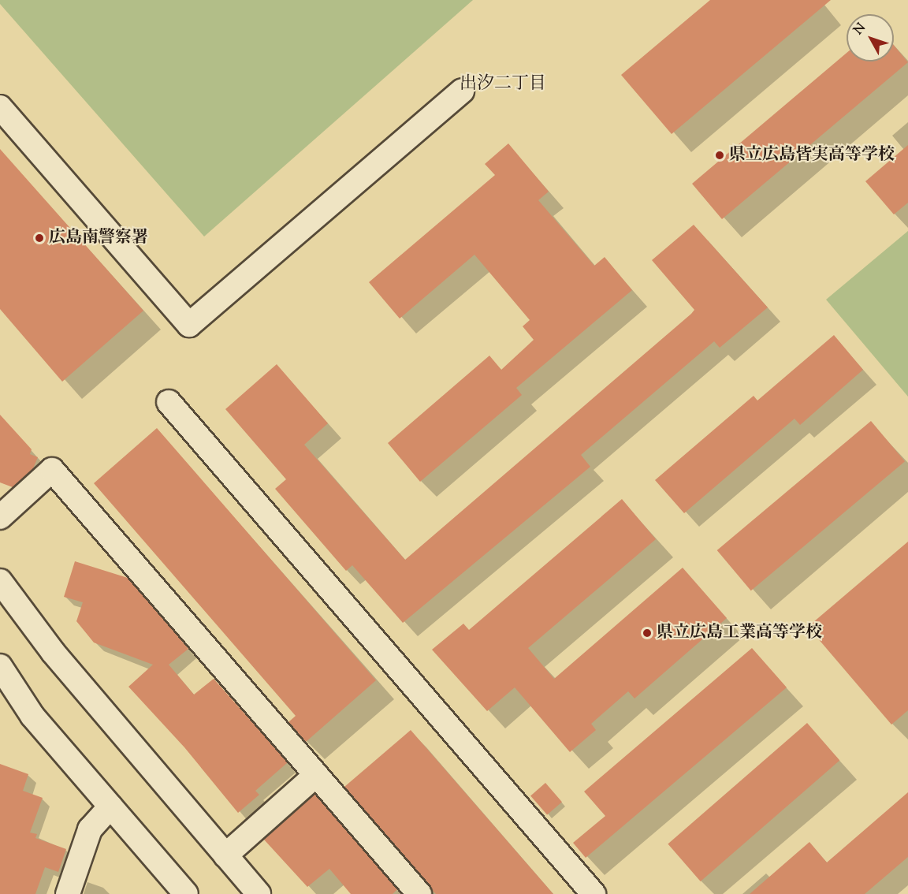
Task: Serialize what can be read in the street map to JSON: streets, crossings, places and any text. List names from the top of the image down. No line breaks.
{"districts":["出汐二丁目"],"places":["県立広島皆実高等学校","広島南警察署","県立広島工業高等学校"],"north":"top left"}
